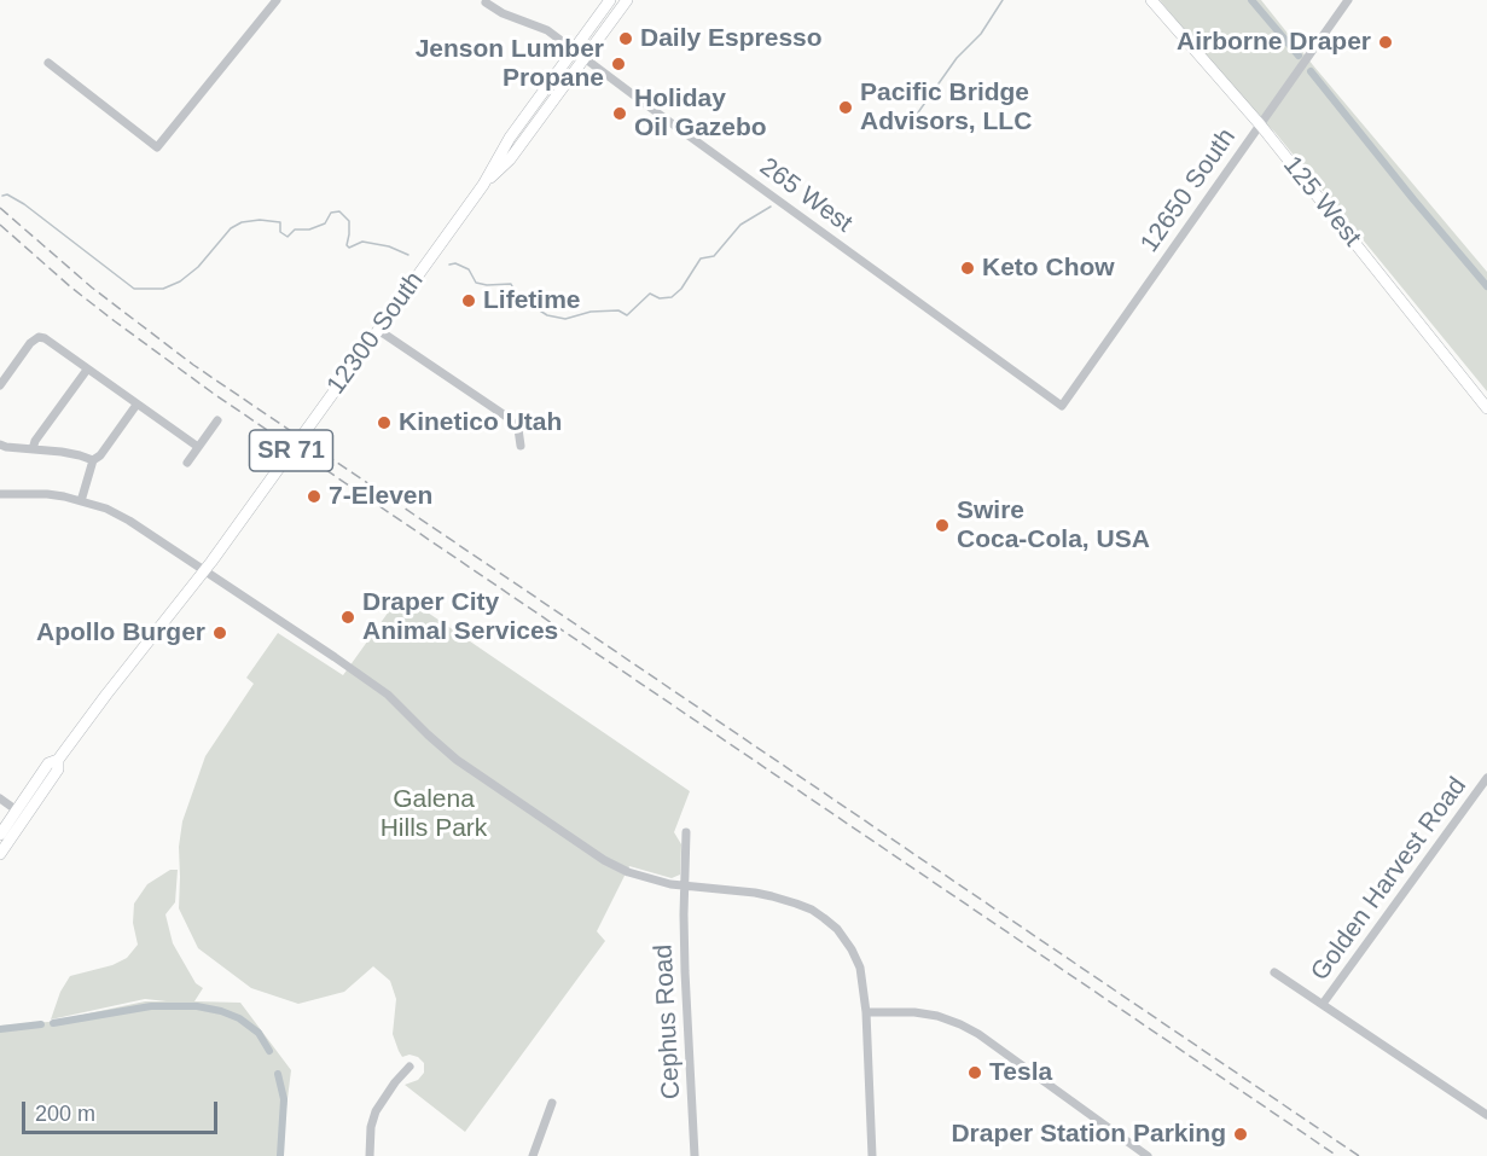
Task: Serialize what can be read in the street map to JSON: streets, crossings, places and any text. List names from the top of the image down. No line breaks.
{"streets":{"main road":["125 West","12300 South","SR 71"],"street":["12650 South","265 West","Golden Harvest Road","Cephus Road"]},"crossings":[["12650 South","265 West"],["12650 South","125 West"],["265 West","12300 South"]],"parks":["Galena Hills Park"],"places":["Daily Espresso","Airborne Draper","Jenson Lumber Propane","Pacific Bridge Advisors, LLC","Holiday Oil Gazebo","Keto Chow","Lifetime","Kinetico Utah","7-Eleven","Swire Coca-Cola, USA","Draper City Animal Services","Apollo Burger","Tesla","Draper Station Parking"],"scale_bar":"200 m"}
